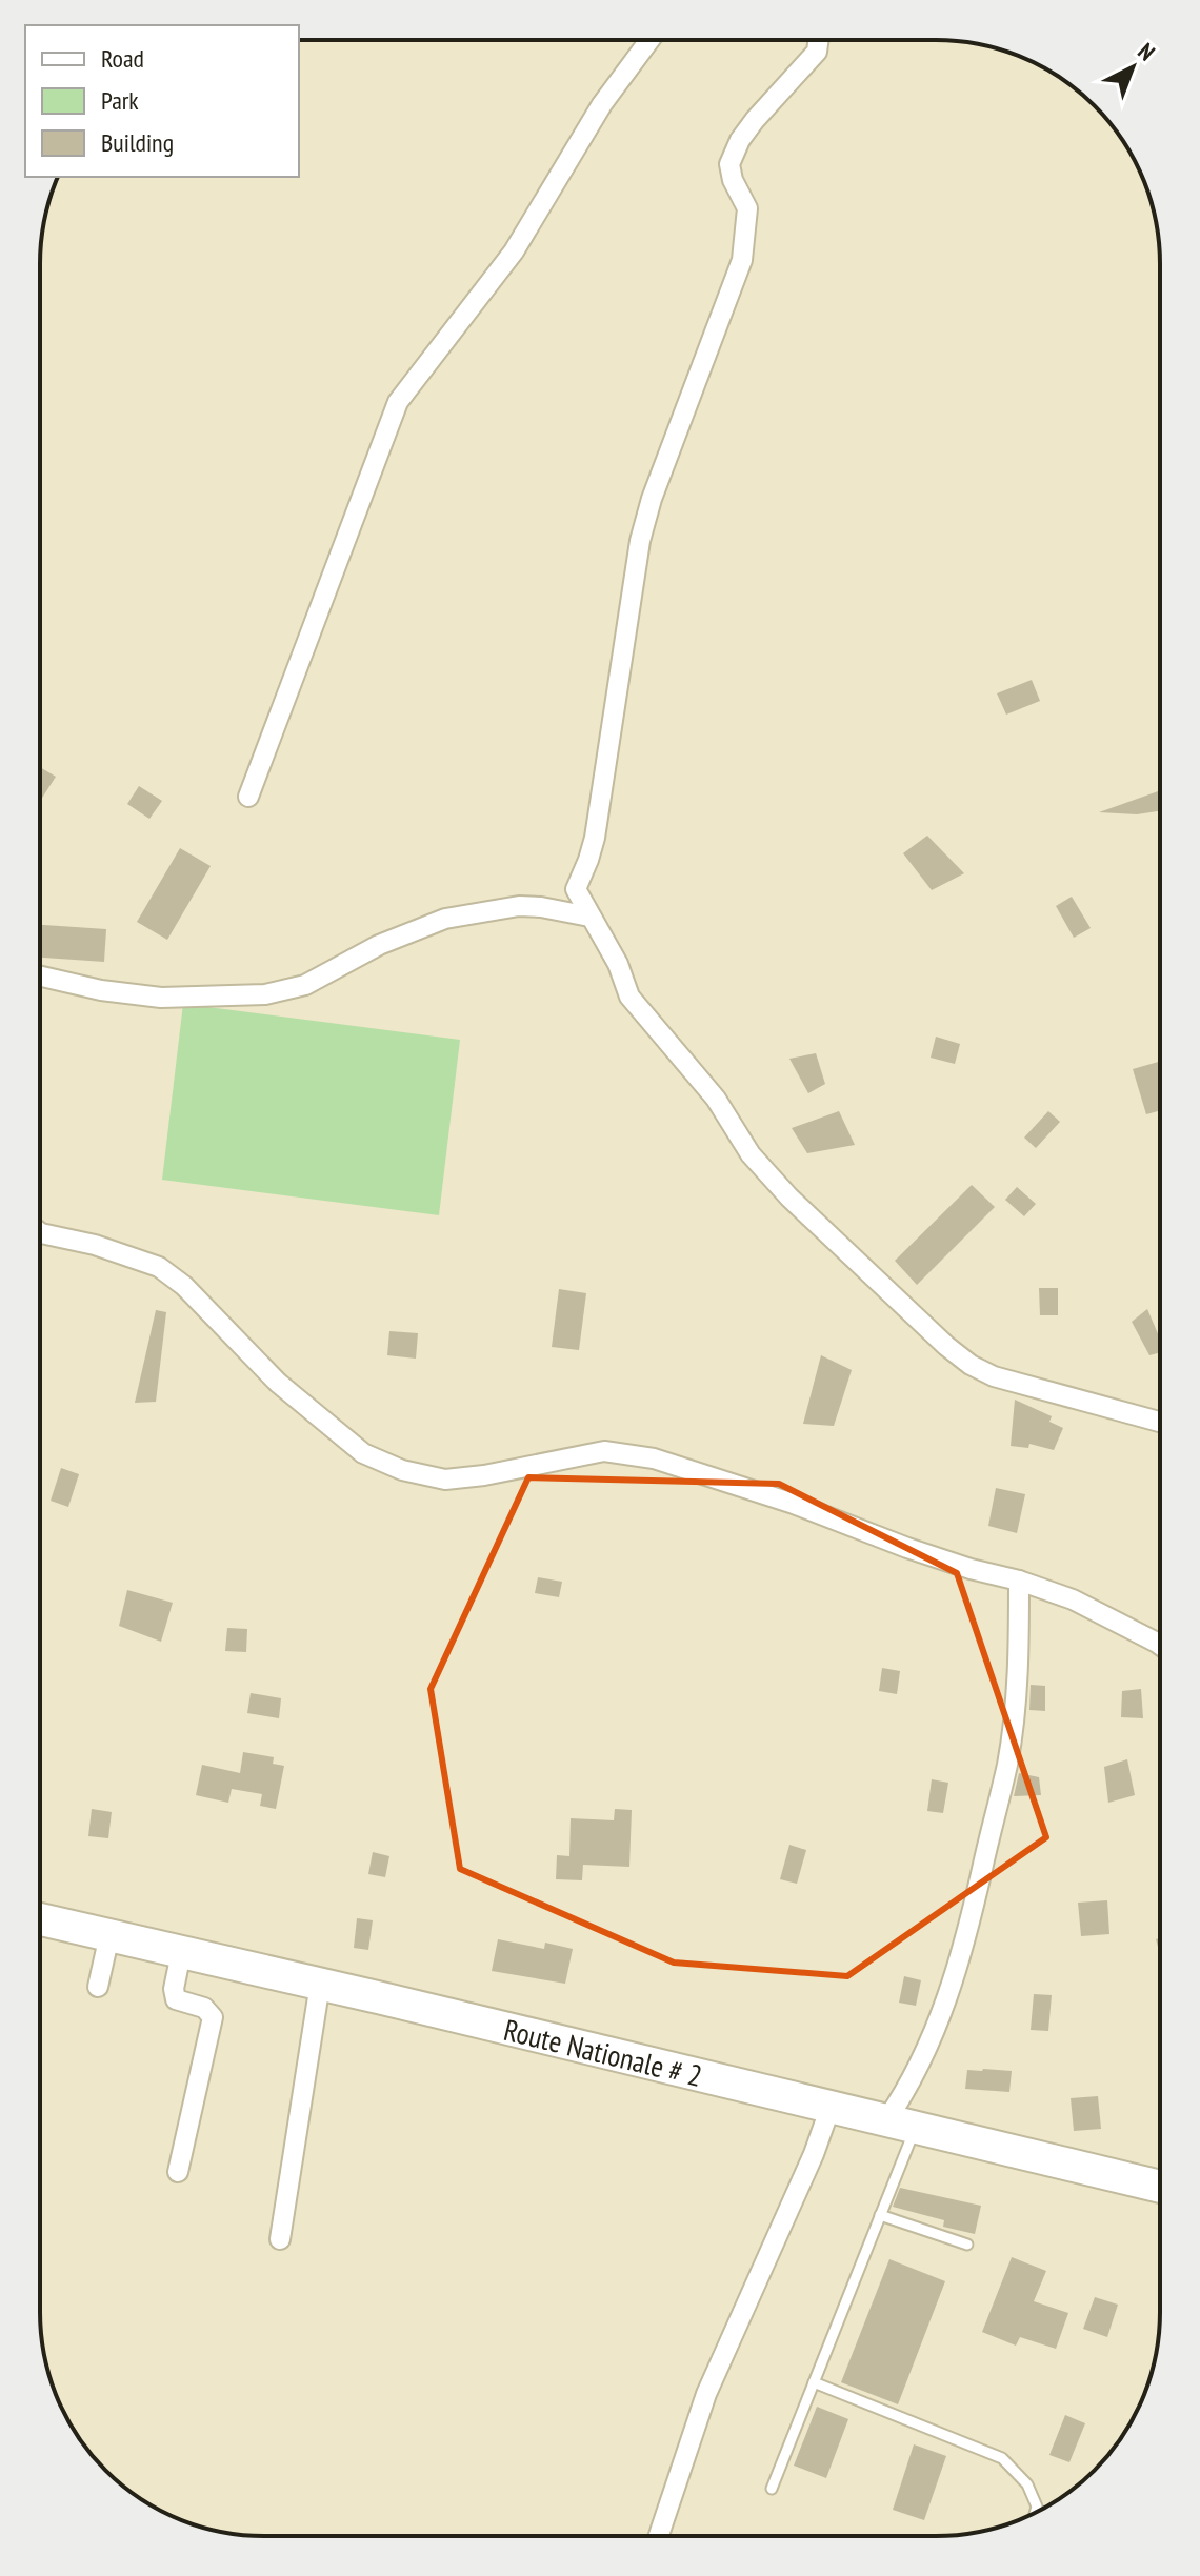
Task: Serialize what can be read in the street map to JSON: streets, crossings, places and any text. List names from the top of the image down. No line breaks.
{"streets":{"main road":["Route Nationale # 2"]},"legend":["Road","Park","Building"],"north":"top right"}
